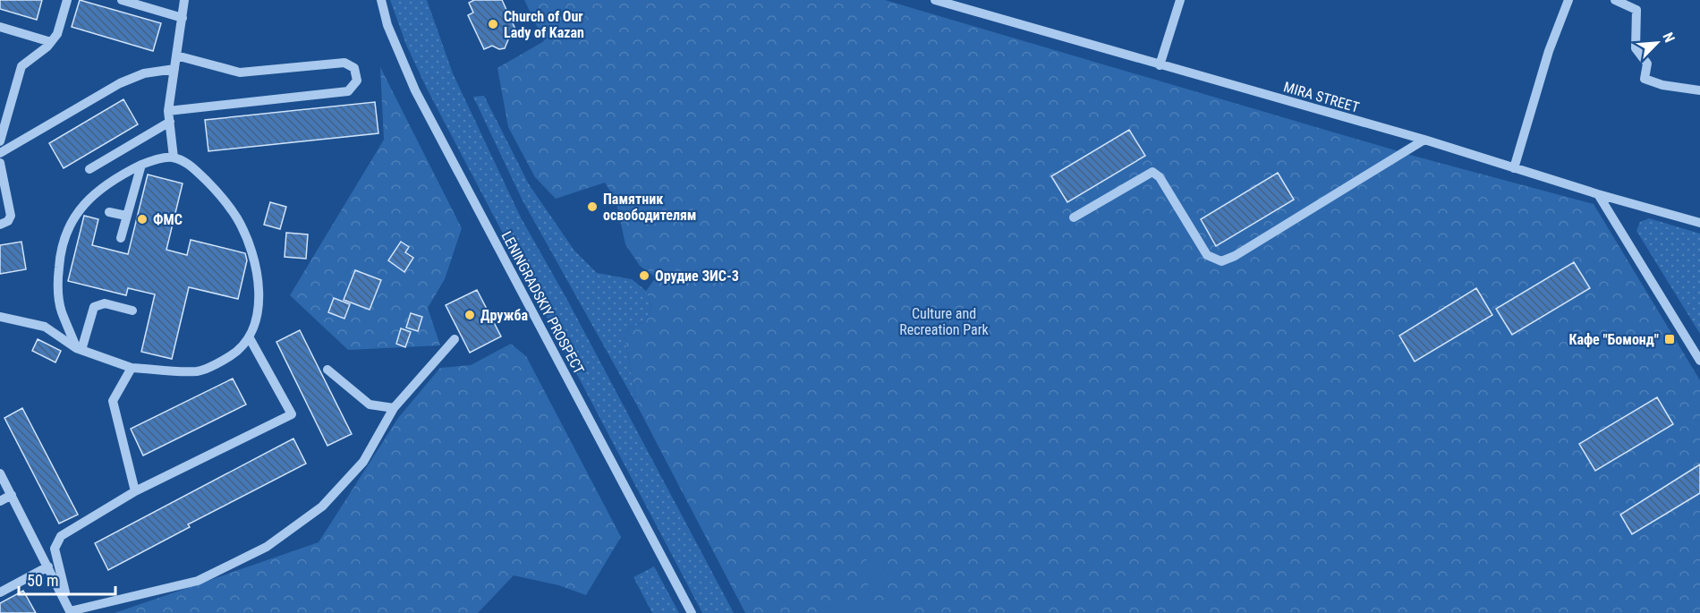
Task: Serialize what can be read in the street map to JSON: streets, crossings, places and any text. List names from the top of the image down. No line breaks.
{"streets":{"street":["MIRA STREET","LENINGRADSKIY PROSPECT"]},"parks":["Culture and Recreation Park"],"places":{"other":["Church of Our Lady of Kazan","Памятник освободителям","ФМС","Орудие ЗИС-3","Дружба"],"transit":["Кафе \"Бомонд\""]},"scale_bar":"50 m","north":"top right"}
